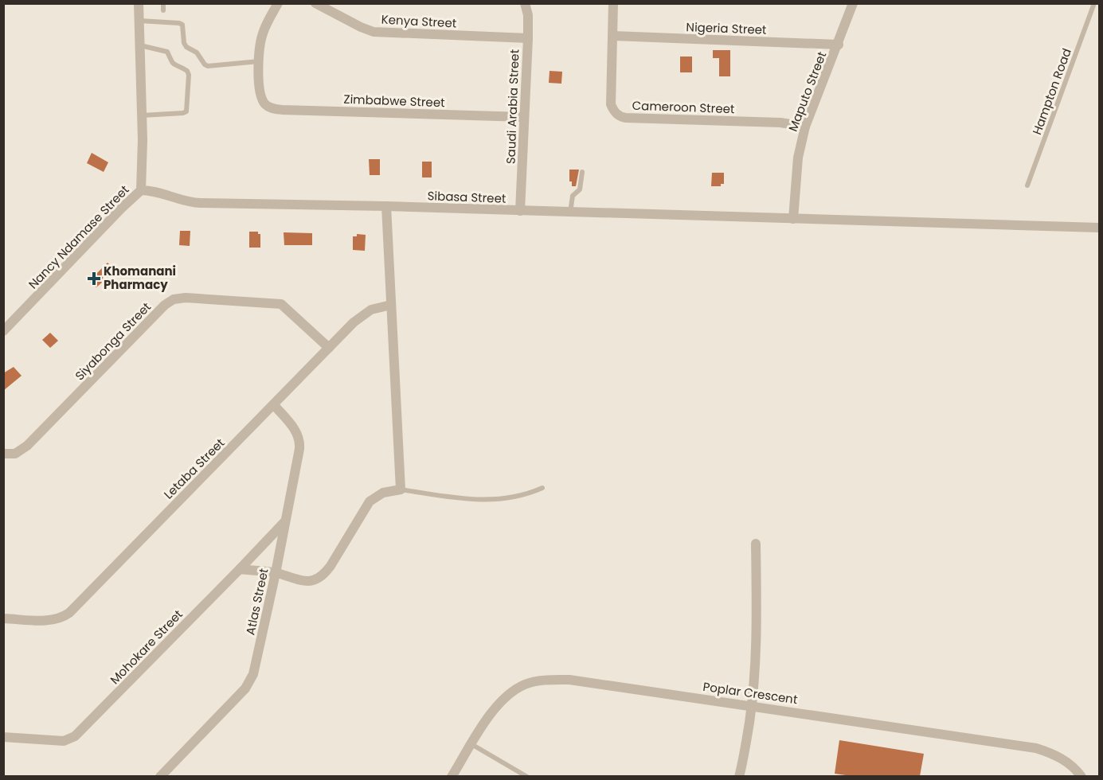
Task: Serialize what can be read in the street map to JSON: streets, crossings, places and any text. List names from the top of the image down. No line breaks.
{"streets":{"street":["Kenya Street","Nigeria Street","Maputo Street","Zimbabwe Street","Saudi Arabia Street","Cameroon Street","Sibasa Street","Nancy Ndamase Street","Siyabonga Street","Letaba Street","Atlas Street","Mohokare Street","Poplar Crescent"],"lane":["Hampton Road"]},"crossings":[["Kenya Street","Saudi Arabia Street"],["Nigeria Street","Maputo Street"],["Nigeria Street","Cameroon Street"],["Maputo Street","Cameroon Street"],["Maputo Street","Sibasa Street"],["Zimbabwe Street","Saudi Arabia Street"],["Saudi Arabia Street","Sibasa Street"],["Sibasa Street","Nancy Ndamase Street"],["Siyabonga Street","Letaba Street"],["Letaba Street","Atlas Street"],["Atlas Street","Mohokare Street"]],"places":{"health":["Khomanani Pharmacy"]}}
